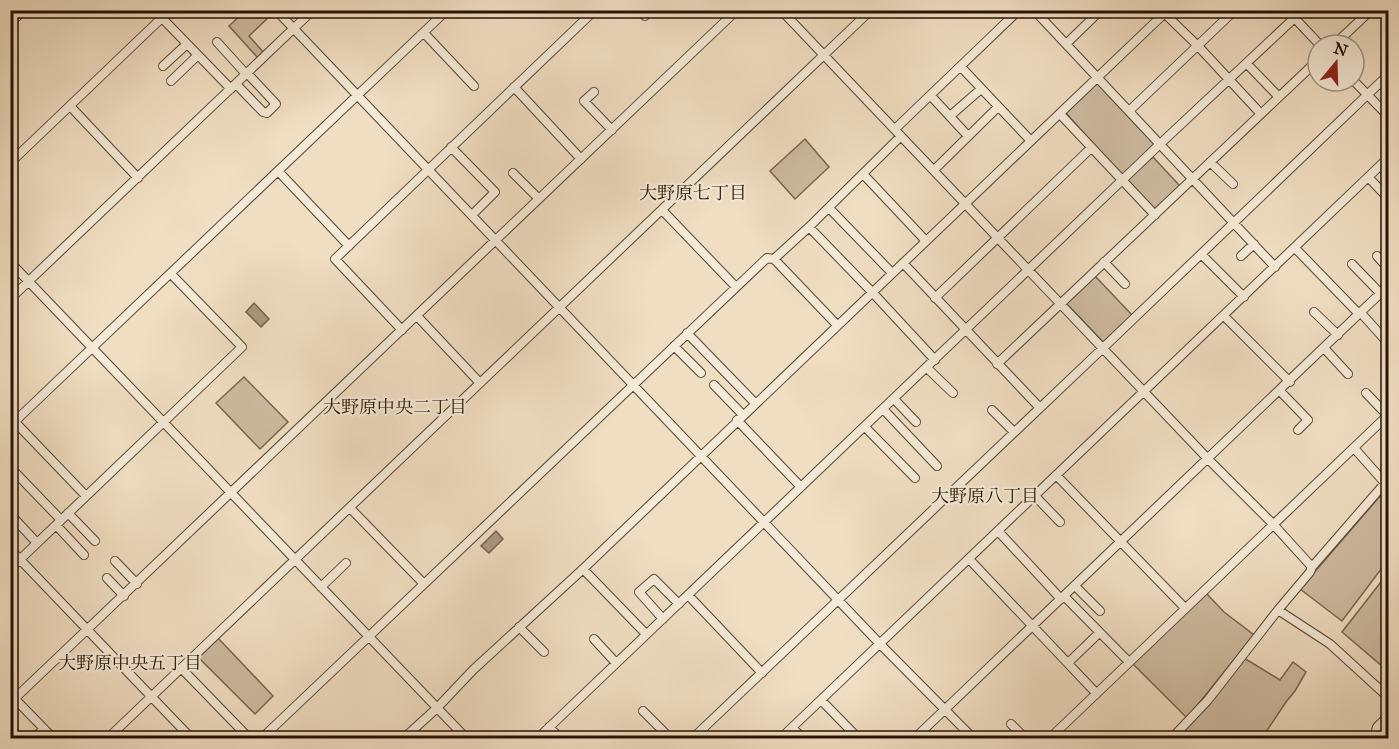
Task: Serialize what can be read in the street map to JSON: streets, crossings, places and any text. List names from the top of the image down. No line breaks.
{"districts":["大野原七丁目","大野原中央二丁目","大野原八丁目","大野原中央五丁目"],"north":"top"}
